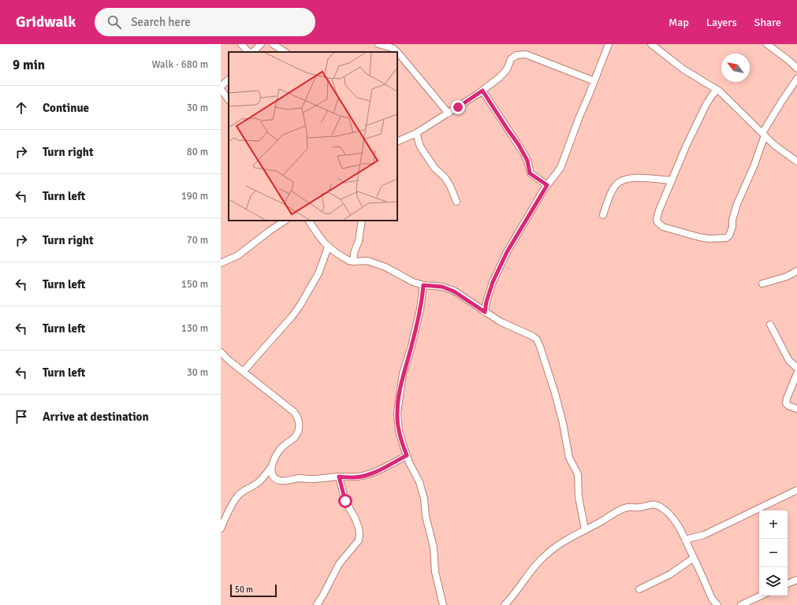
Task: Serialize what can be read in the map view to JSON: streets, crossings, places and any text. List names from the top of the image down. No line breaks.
{"scale_bar":"50 m","north":"top left","page":{"header":"Gridwalk","search":"Search here","nav":["Map","Layers","Share"],"heading":["9 min","Walk · 680 m"],"list":[["Continue","30 m"],["Turn right","80 m"],["Turn left","190 m"],["Turn right","70 m"],["Turn left","150 m"],["Turn left","130 m"],["Turn left","30 m"],"Arrive at destination"],"map_buttons":["+","−"],"scale":"50 m"}}
